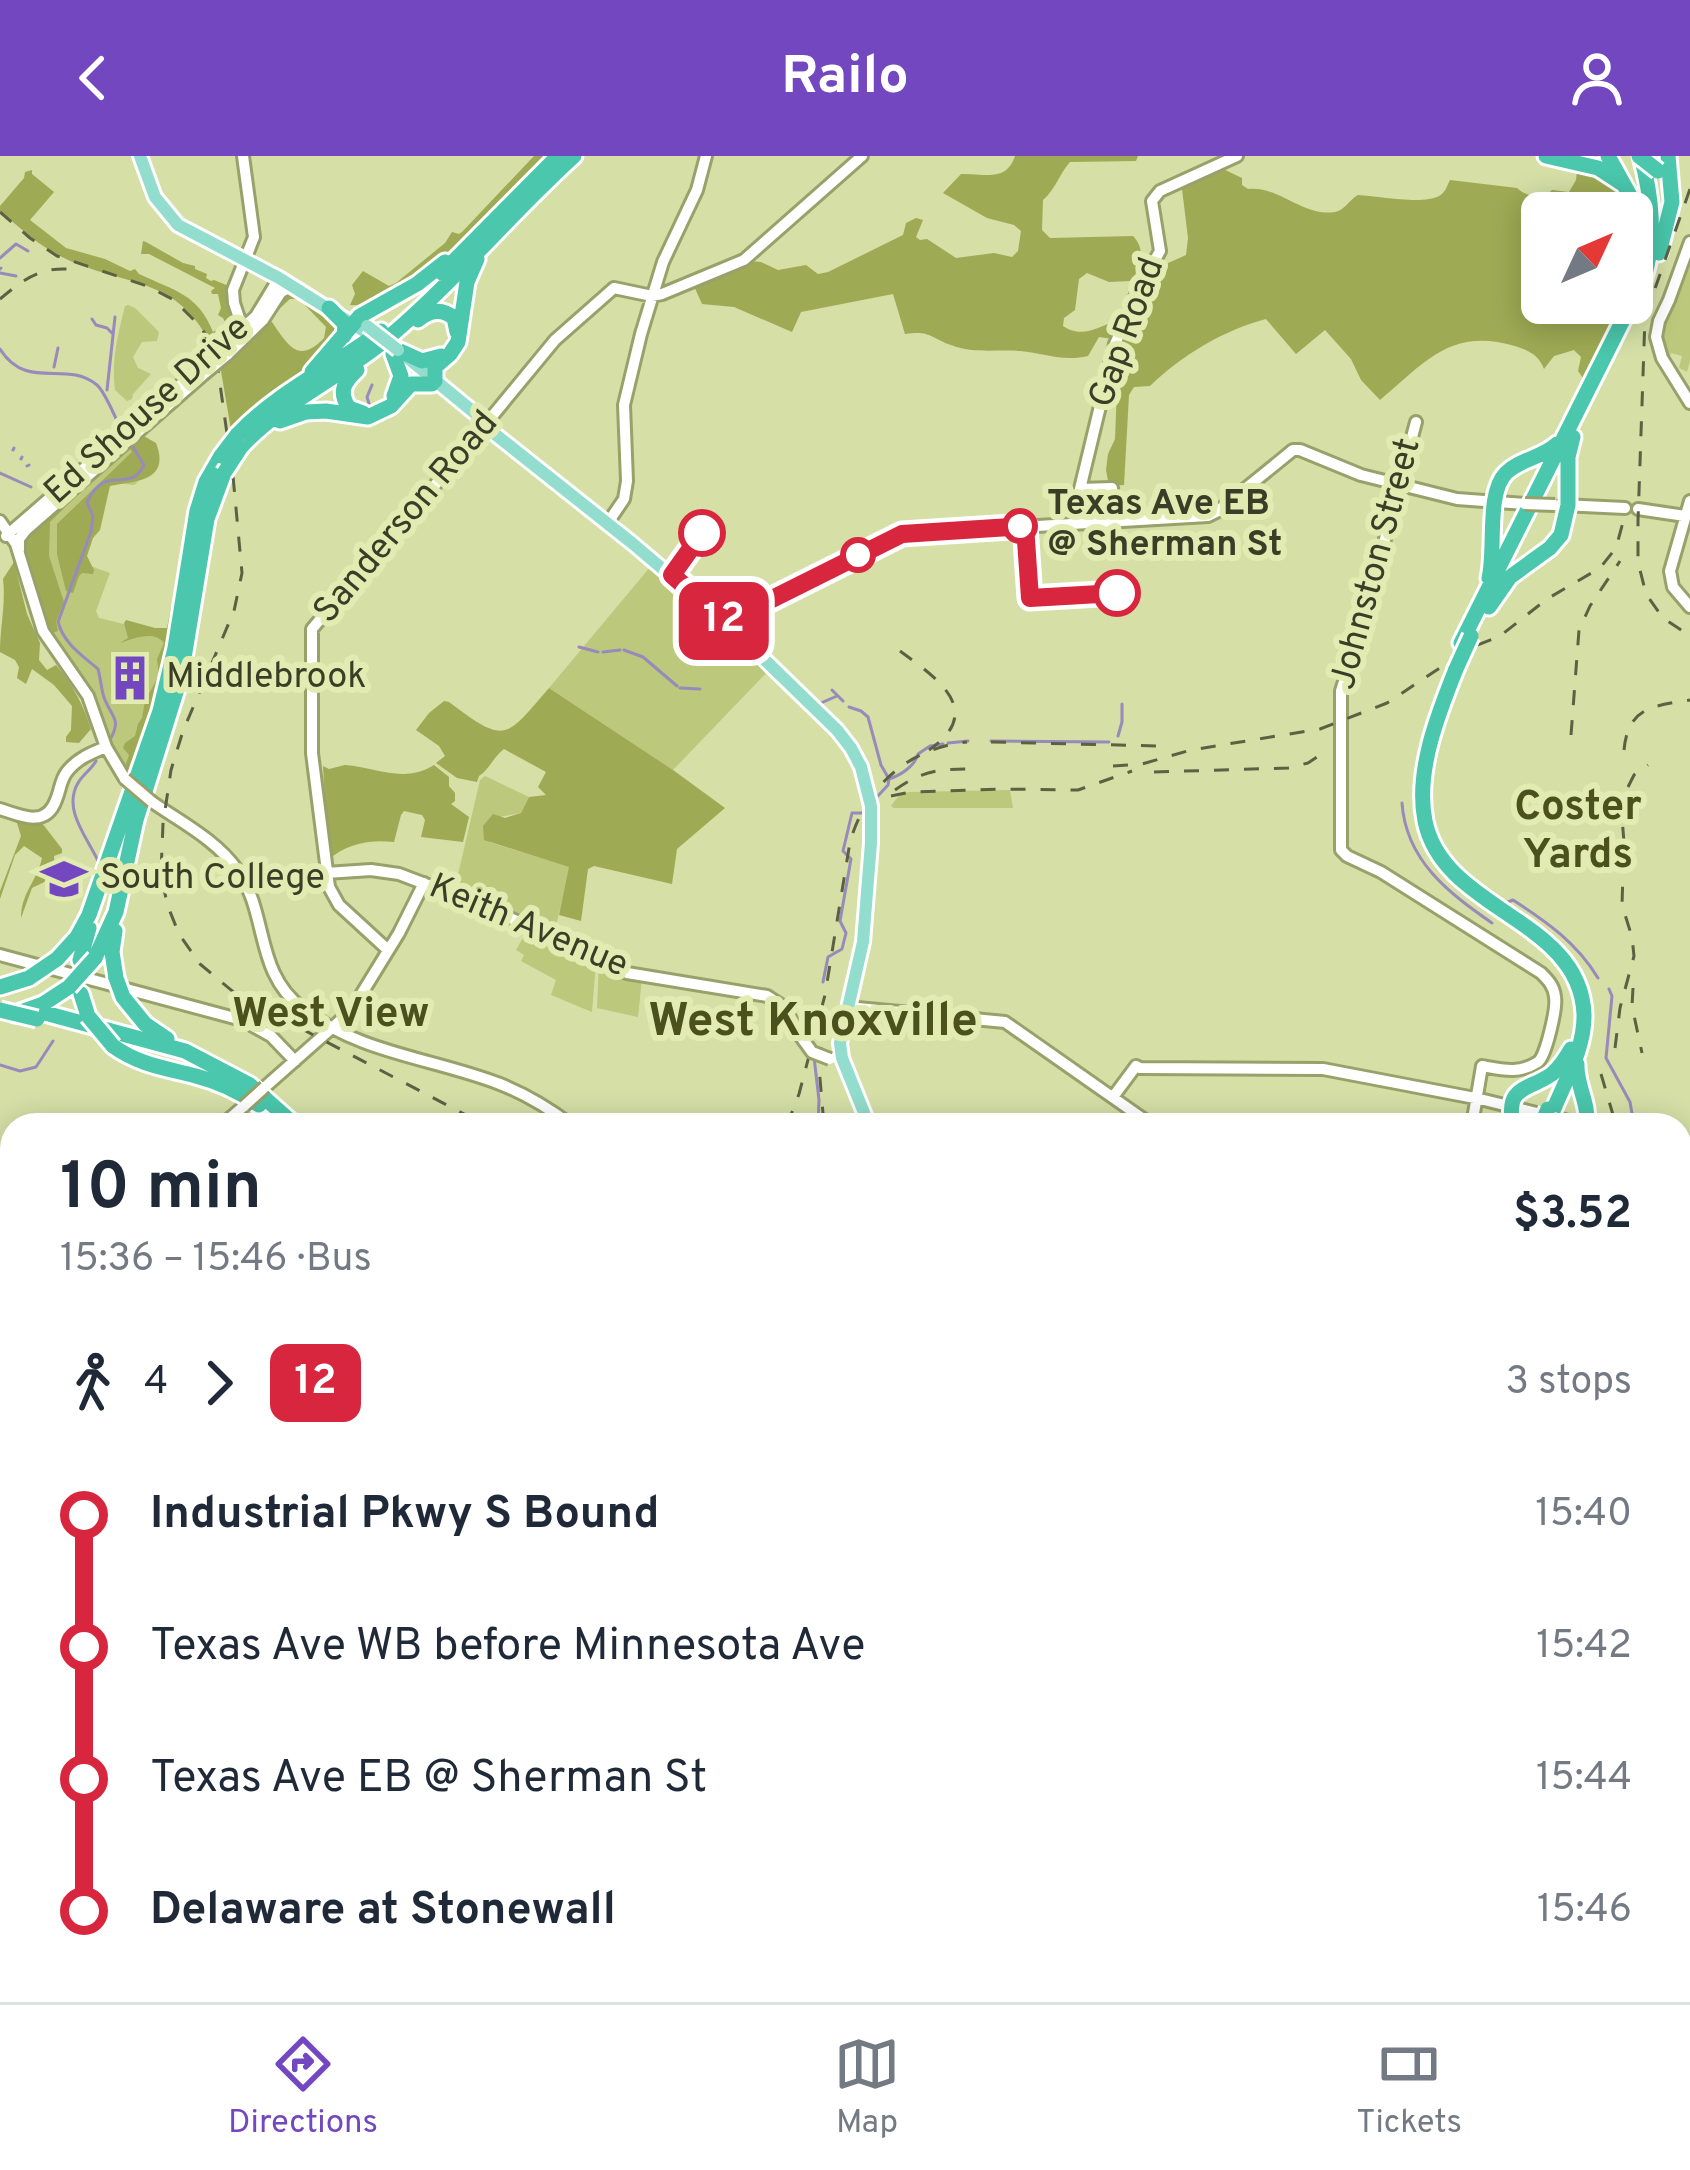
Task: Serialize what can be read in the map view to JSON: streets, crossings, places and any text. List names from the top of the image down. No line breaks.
{"streets":{"street":["Gap Road","Ed Shouse Drive","Sanderson Road","Johnston Street","Keith Avenue"]},"crossings":[["Sanderson Road","Keith Avenue"]],"districts":["Coster Yards","West View","West Knoxville"],"places":{"other":["Texas Ave EB @ Sherman St"],"building":["Middlebrook"],"school or university":["South College"]},"lines":["bus line 12"],"north":"top right","page":{"header":"Railo","on_map":"12","heading":["10 min","15:36 – 15:46 · Bus","$3.52"],"legs":["4","12","3 stops"],"list":[{"name":"Industrial Pkwy S Bound","value":"15:40"},{"name":"Texas Ave WB before Minnesota Ave","value":"15:42"},{"name":"Texas Ave EB @ Sherman St","value":"15:44"},{"name":"Delaware at Stonewall","value":"15:46"}],"tabs":["Directions","Map","Tickets"]}}
